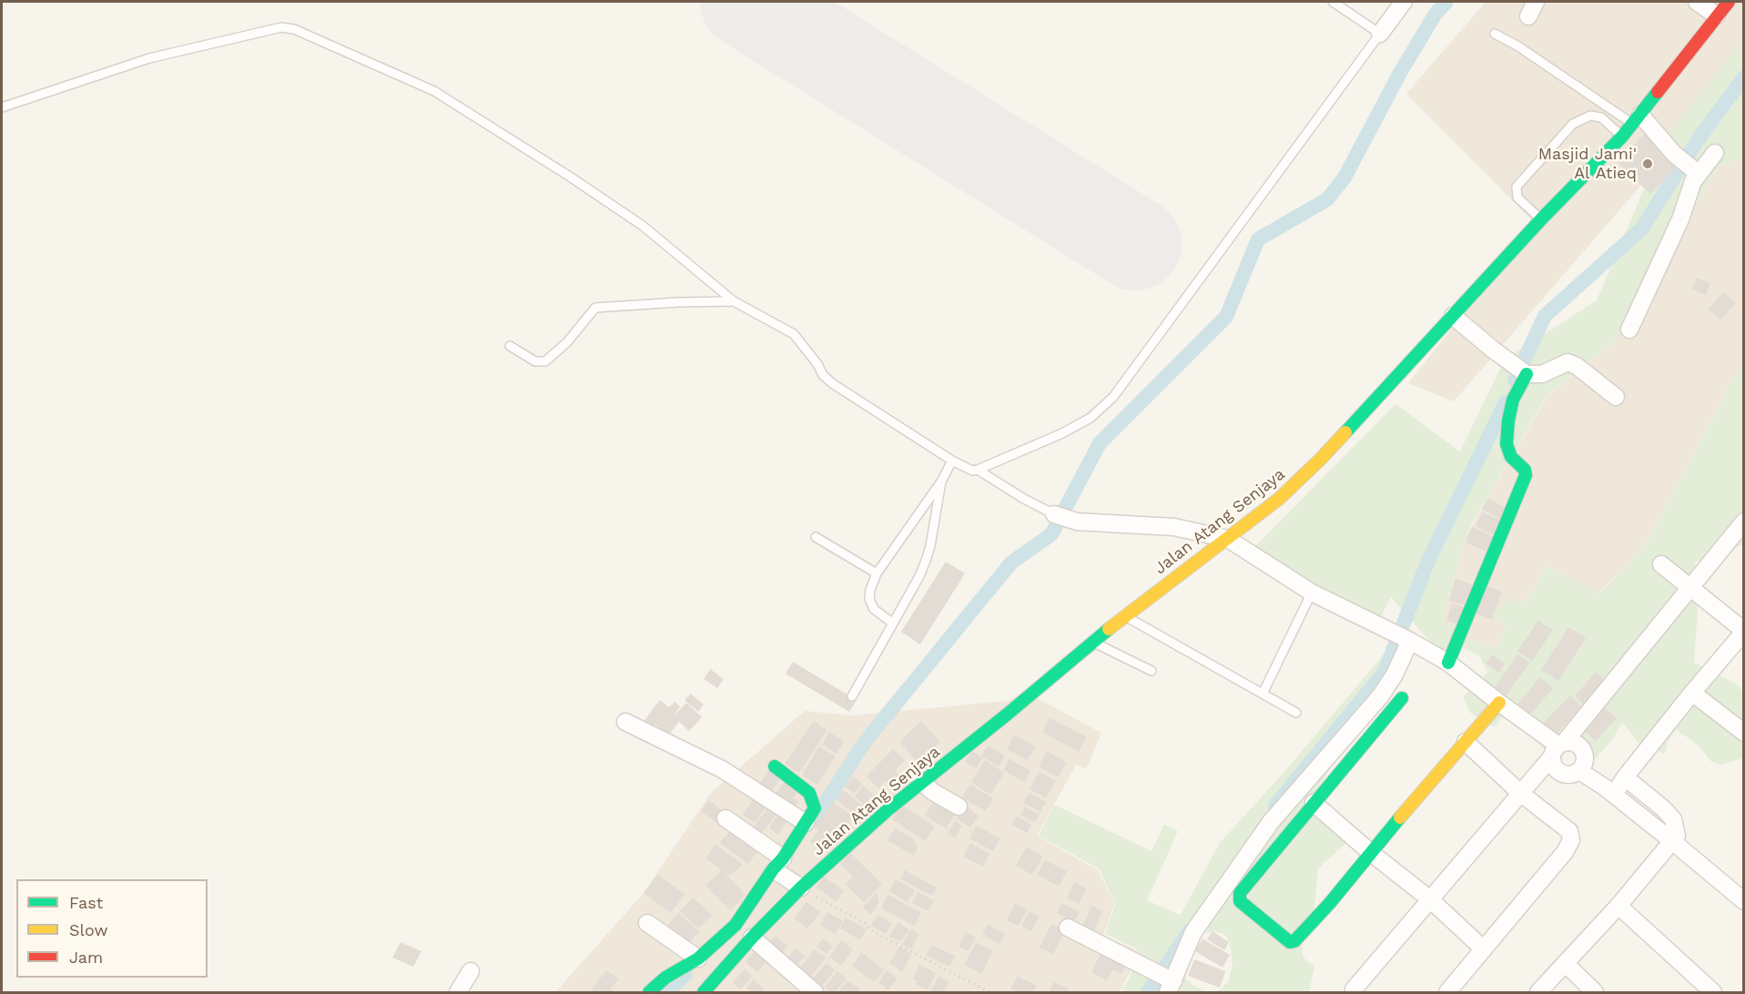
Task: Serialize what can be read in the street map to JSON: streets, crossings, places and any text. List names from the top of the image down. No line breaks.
{"streets":{"main road":["Jalan Atang Senjaya"]},"places":["Masjid Jami' Al Atieq"],"legend":["Fast","Slow","Jam"]}
